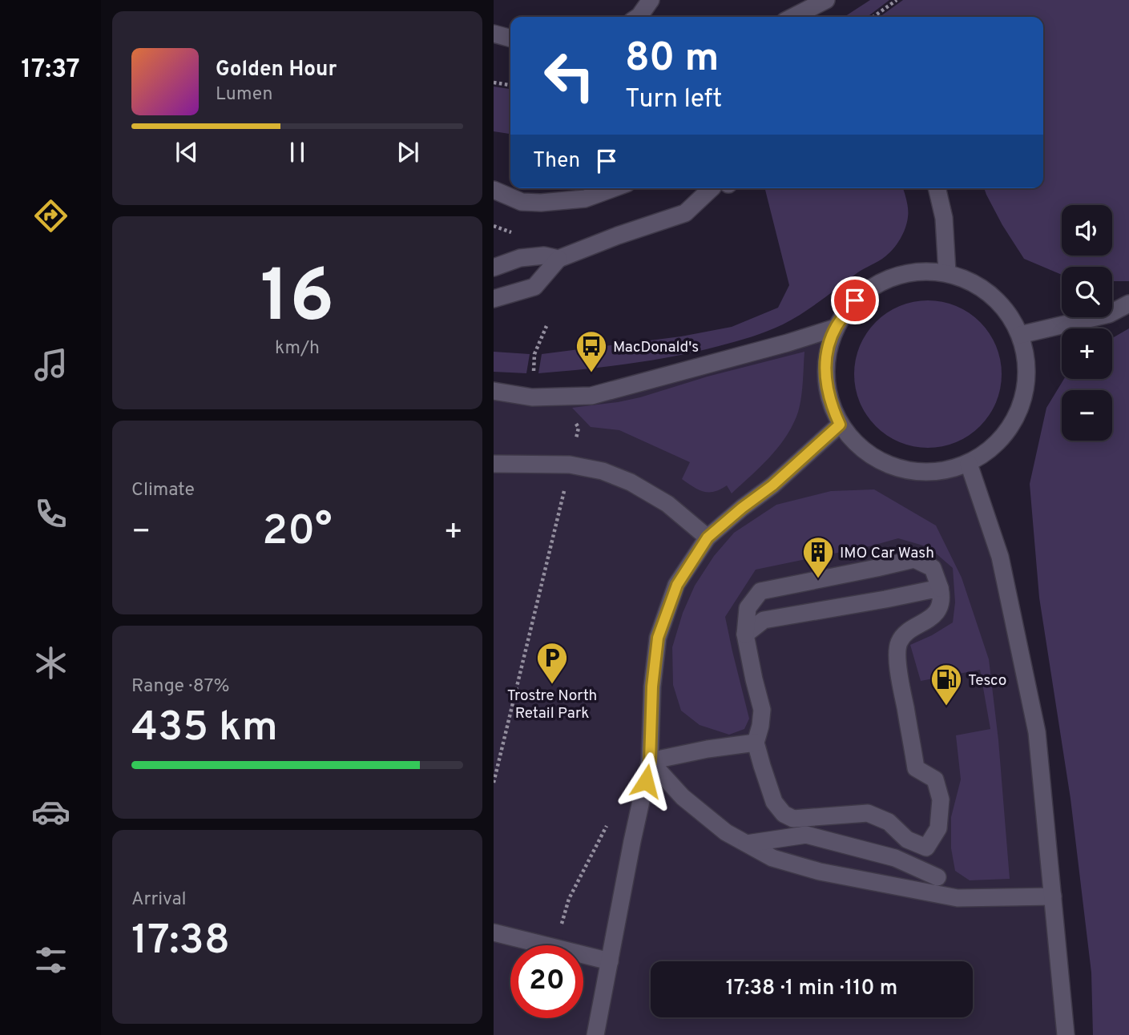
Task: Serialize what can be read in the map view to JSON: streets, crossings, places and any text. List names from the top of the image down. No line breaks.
{"places":{"bus stop":["MacDonald's"],"building":["IMO Car Wash"],"parking":["Trostre North Retail Park"],"fuel station":["Tesco"]},"page":{"tabs":"17:37","turn":["80 m","Turn left"],"song":["Golden Hour","Lumen"],"then":"Then","map_buttons":["+","−"],"tile":[["16","km/h"],"Climate",["Range · 87%","435 km"],["Arrival","17:38"]],"heat":["−","20°","+"],"limit":"20","trip":"17:38 · 1 min · 110 m"}}
